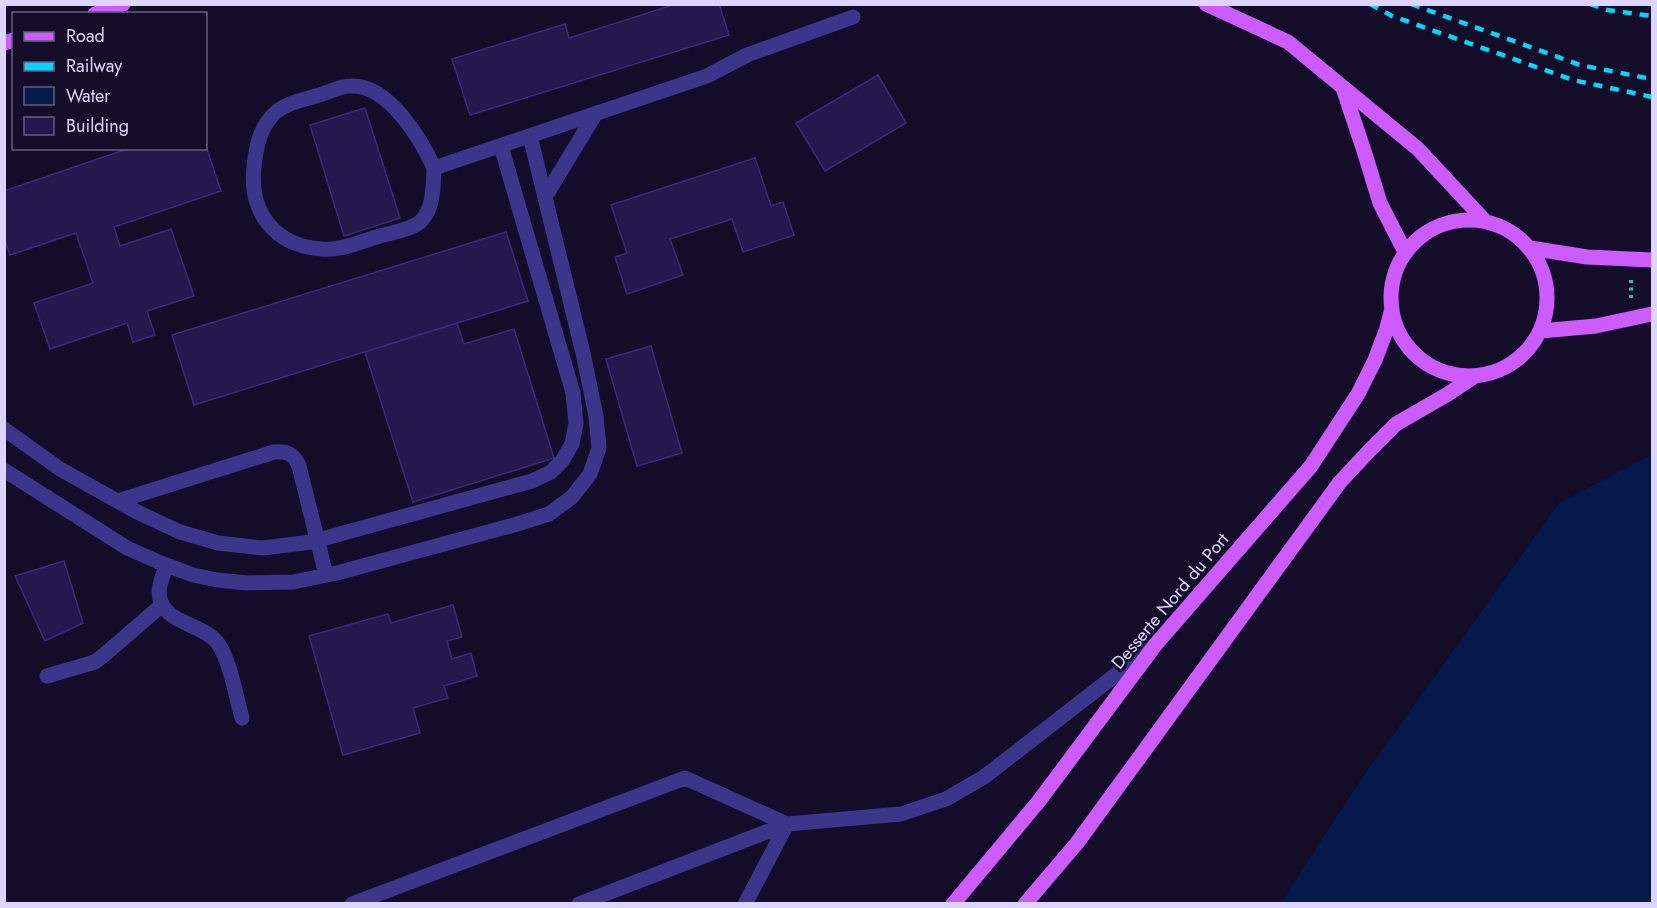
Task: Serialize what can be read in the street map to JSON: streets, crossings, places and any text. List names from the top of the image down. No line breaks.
{"streets":{"main road":["Desserte Nord du Port"]},"legend":["Road","Railway","Water","Building"]}
